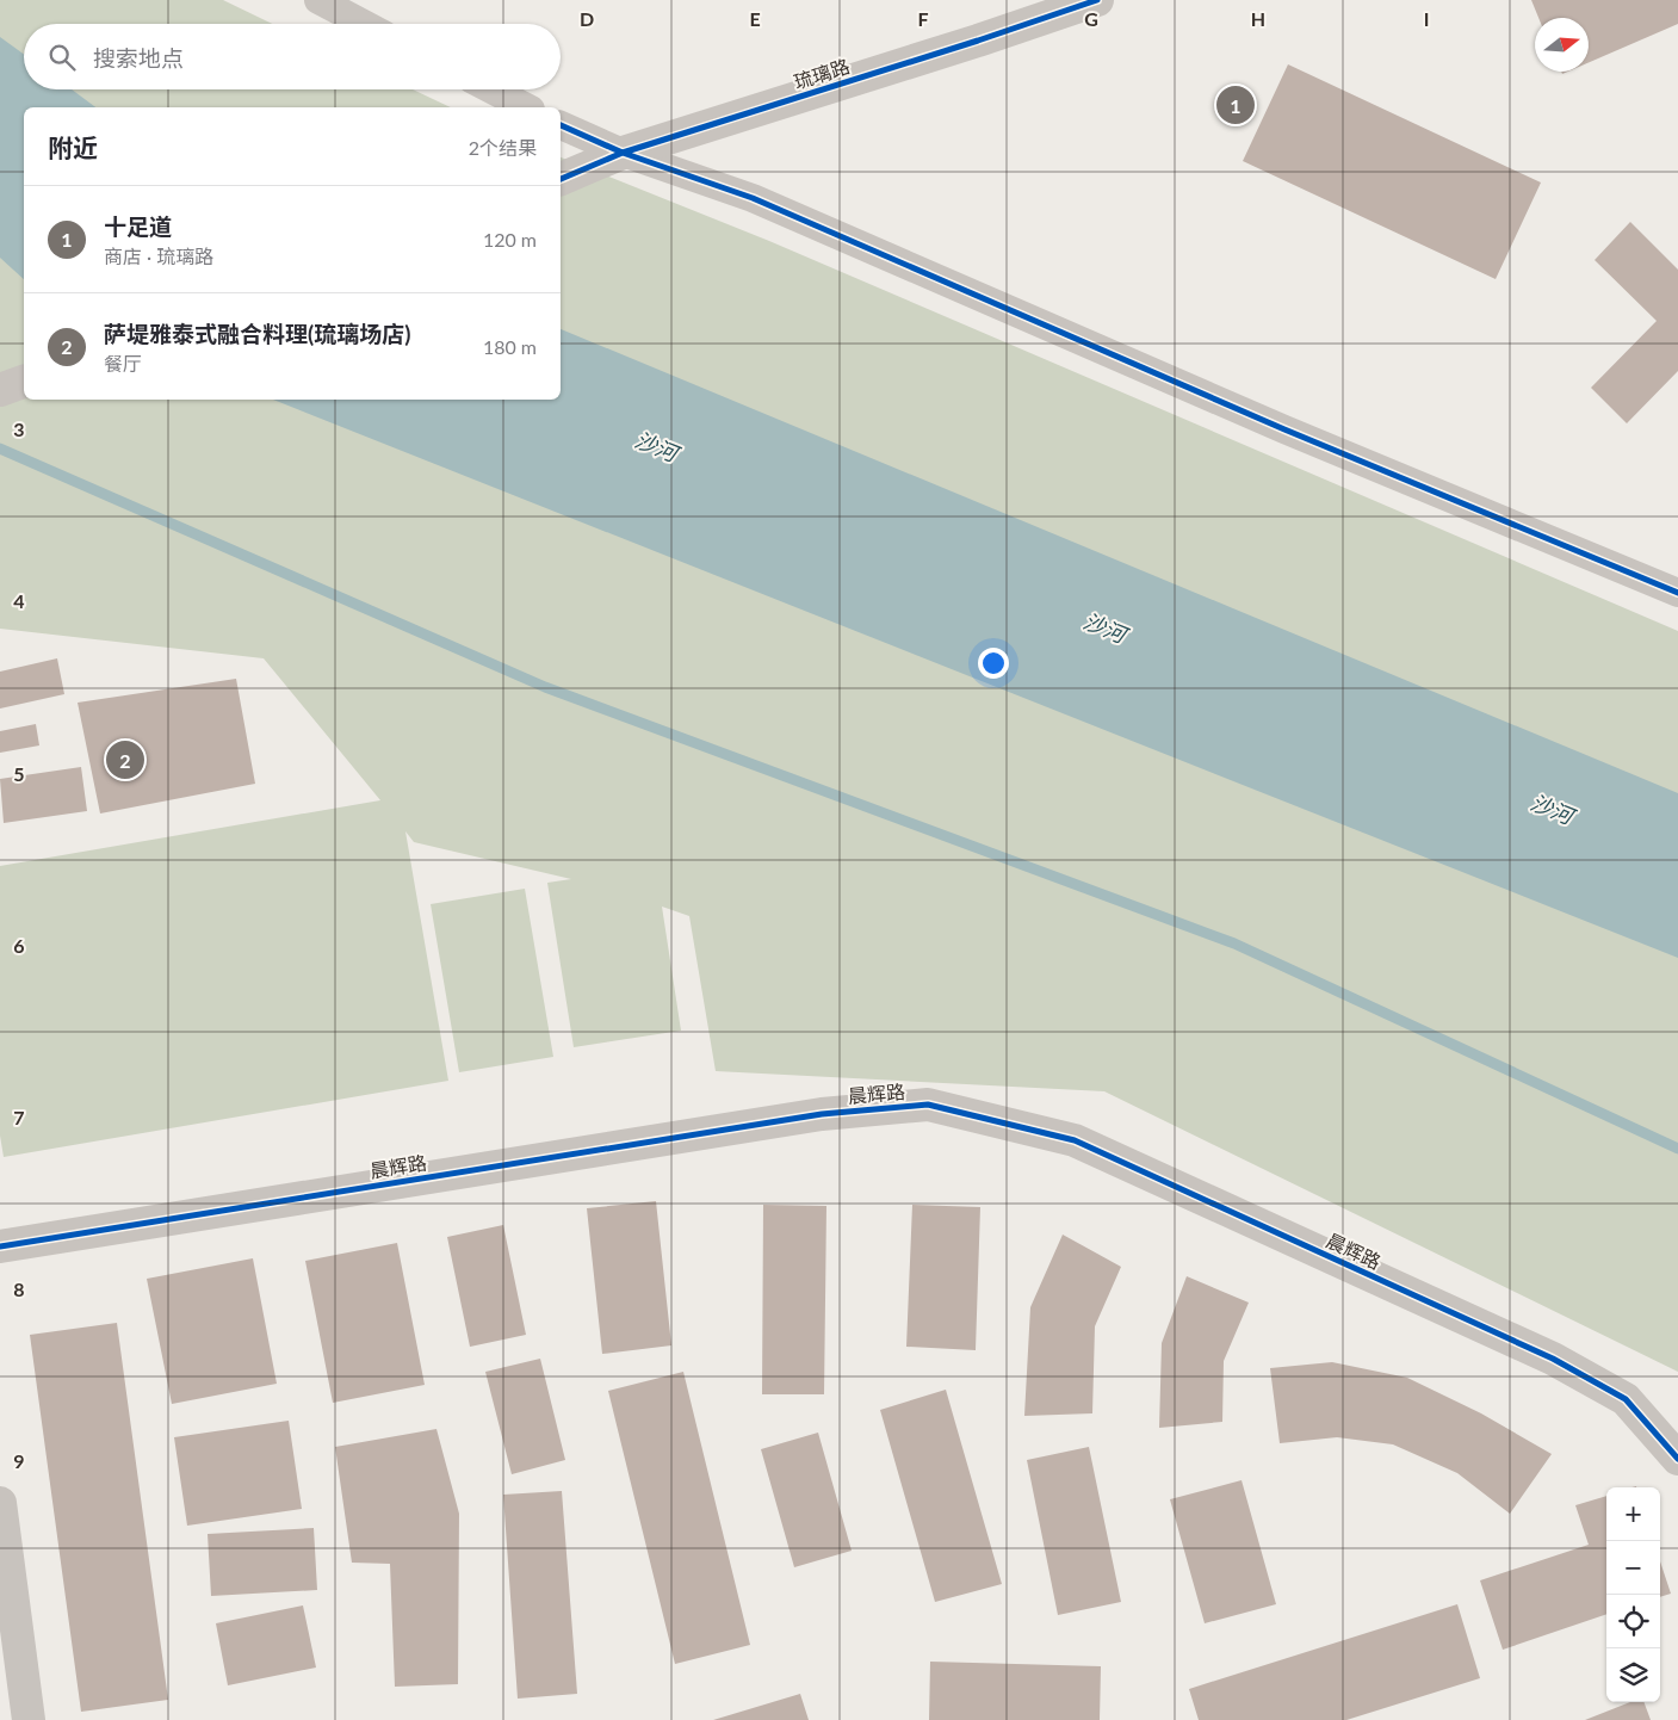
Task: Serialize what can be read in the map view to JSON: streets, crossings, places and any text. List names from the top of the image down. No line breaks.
{"streets":{"street":["琉璃路","晨辉路"]},"water":["沙河"],"north":"right","page":{"search":"搜索地点","pins":["1","2"],"heading":["附近","2个结果"],"list":[{"mark":"1","name":"十足道","note":"商店 · 琉璃路","value":"120 m"},{"mark":"2","name":"萨堤雅泰式融合料理(琉璃场店)","note":"餐厅","value":"180 m"}],"map_buttons":["+","−"]},"grid":{"columns":["D","E","F","G","H","I"],"rows":["3","4","5","6","7","8","9"]}}
